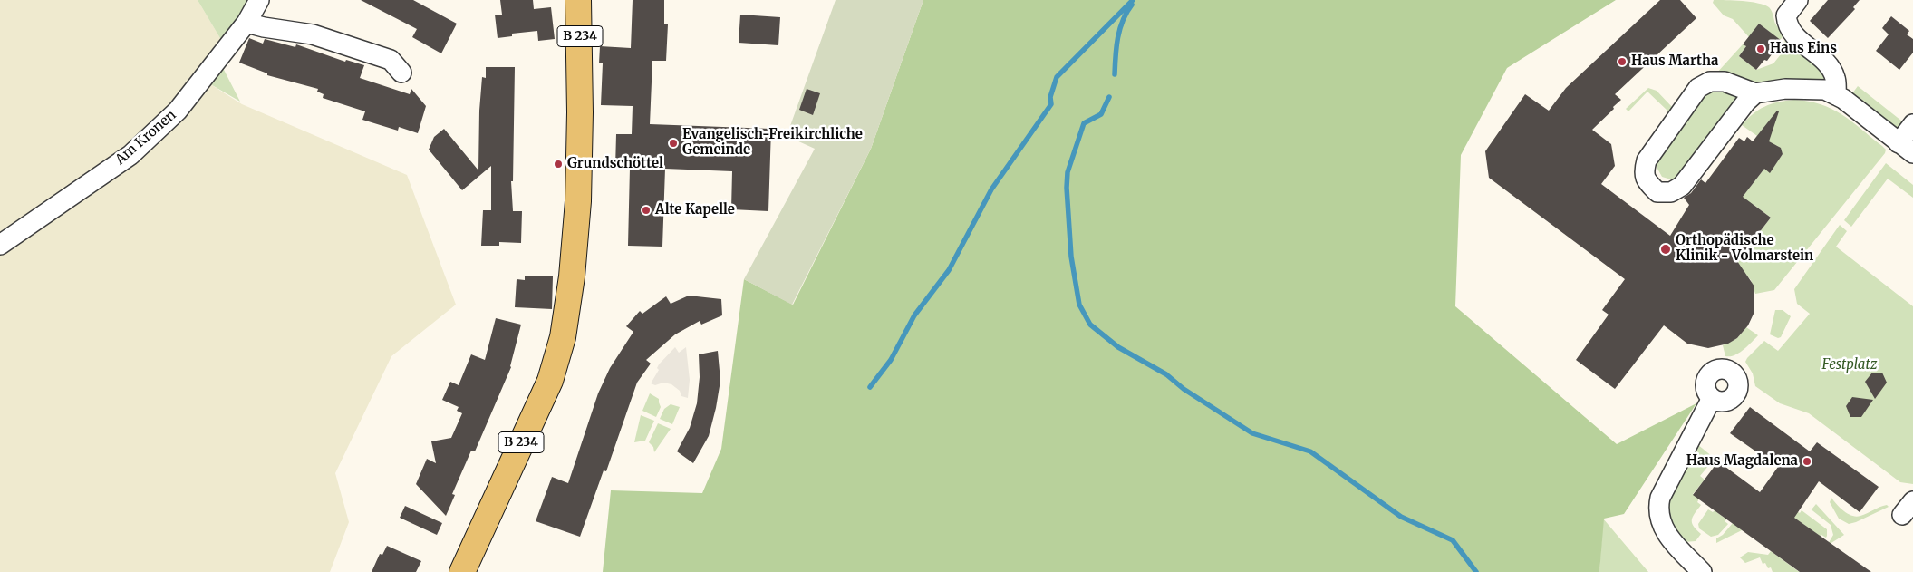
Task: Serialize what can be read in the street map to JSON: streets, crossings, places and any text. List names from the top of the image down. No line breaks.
{"streets":{"main road":["B 234"],"street":["Am Kronen"]},"parks":["Festplatz"],"places":["Haus Eins","Haus Martha","Evangelisch-Freikirchliche Gemeinde","Grundschöttel","Alte Kapelle","Orthopädische Klinik - Volmarstein","Haus Magdalena"]}
